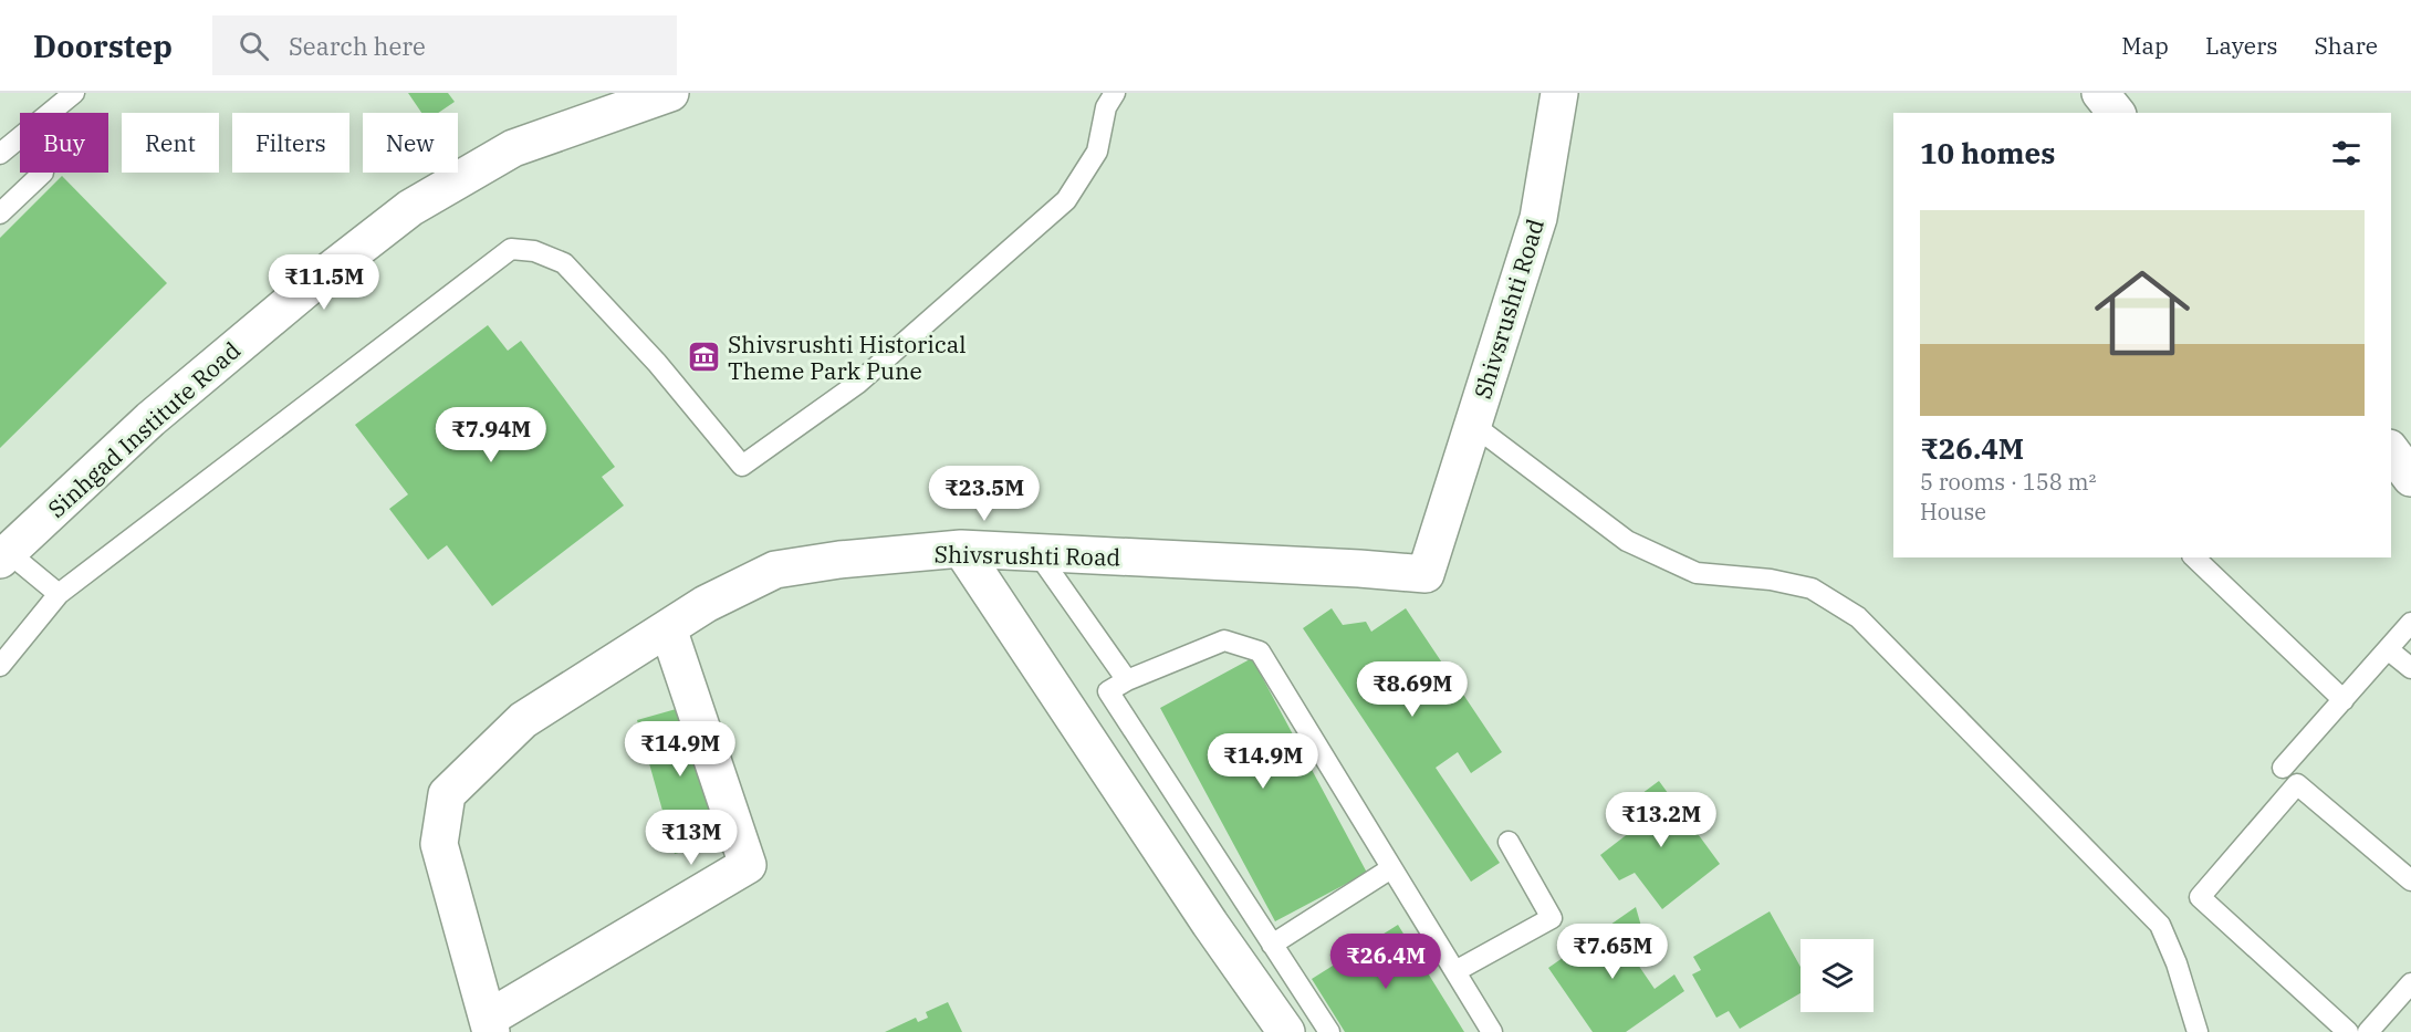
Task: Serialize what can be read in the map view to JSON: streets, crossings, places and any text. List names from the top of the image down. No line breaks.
{"streets":{"street":["Shivsrushti Road","Sinhgad Institute Road"]},"places":{"museum":["Shivsrushti Historical Theme Park Pune"]},"page":{"header":"Doorstep","search":"Search here","nav":["Map","Layers","Share"],"chip":["Buy","Rent","Filters","New"],"heading":"10 homes","list":[{"name":"₹26.4M","note":"5 rooms · 158 m² · House"}],"price":["₹11.5M","₹7.94M","₹23.5M","₹8.69M","₹14.9M","₹14.9M","₹13.2M","₹13M","₹7.65M","₹26.4M"]}}
